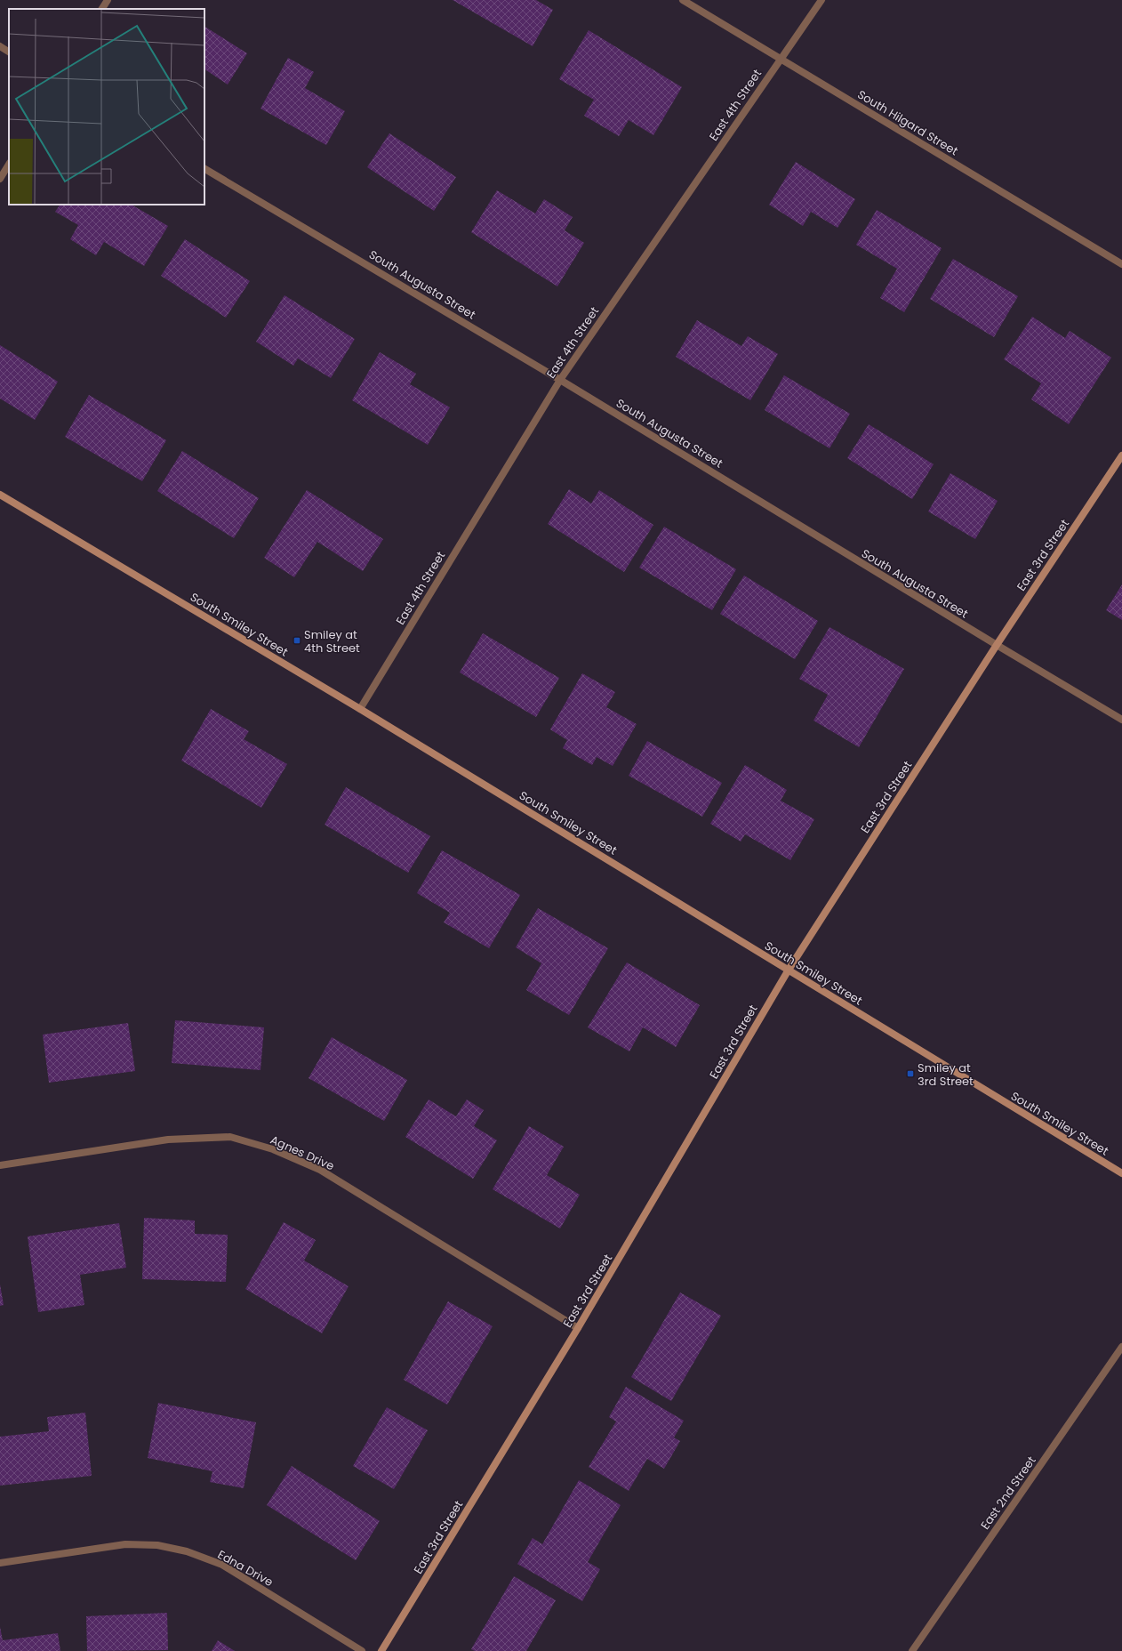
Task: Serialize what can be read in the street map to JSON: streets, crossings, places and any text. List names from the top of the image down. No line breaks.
{"streets":{"street":["East 4th Street","South Hilgard Street","South Augusta Street","East 3rd Street","South Smiley Street","Agnes Drive","East 2nd Street","Edna Drive"]},"crossings":[["East 4th Street","South Hilgard Street"],["East 4th Street","South Augusta Street"],["East 4th Street","South Smiley Street"],["South Augusta Street","East 3rd Street"],["East 3rd Street","South Smiley Street"],["East 3rd Street","Agnes Drive"]],"places":{"transit":["Smiley at 4th Street","Smiley at 3rd Street"]}}
